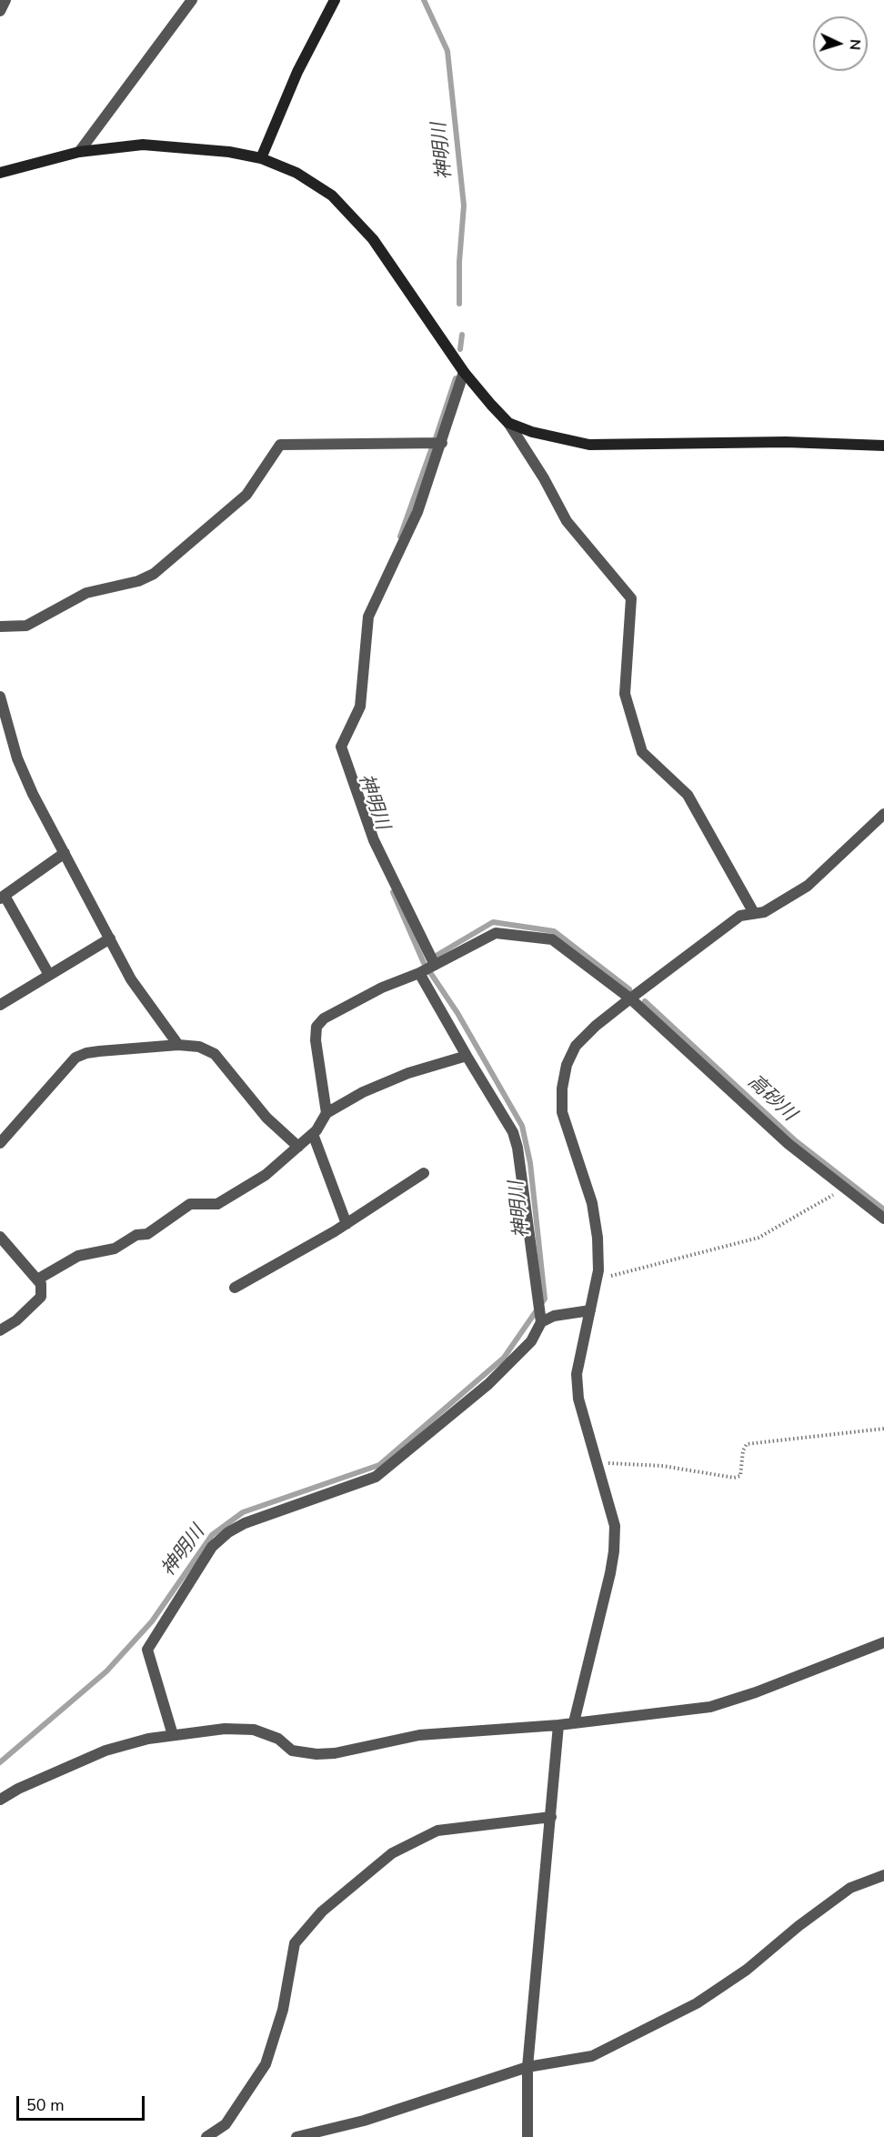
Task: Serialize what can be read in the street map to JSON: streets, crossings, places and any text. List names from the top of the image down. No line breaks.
{"water":["神明川","高砂川"],"scale_bar":"50 m","north":"right"}
